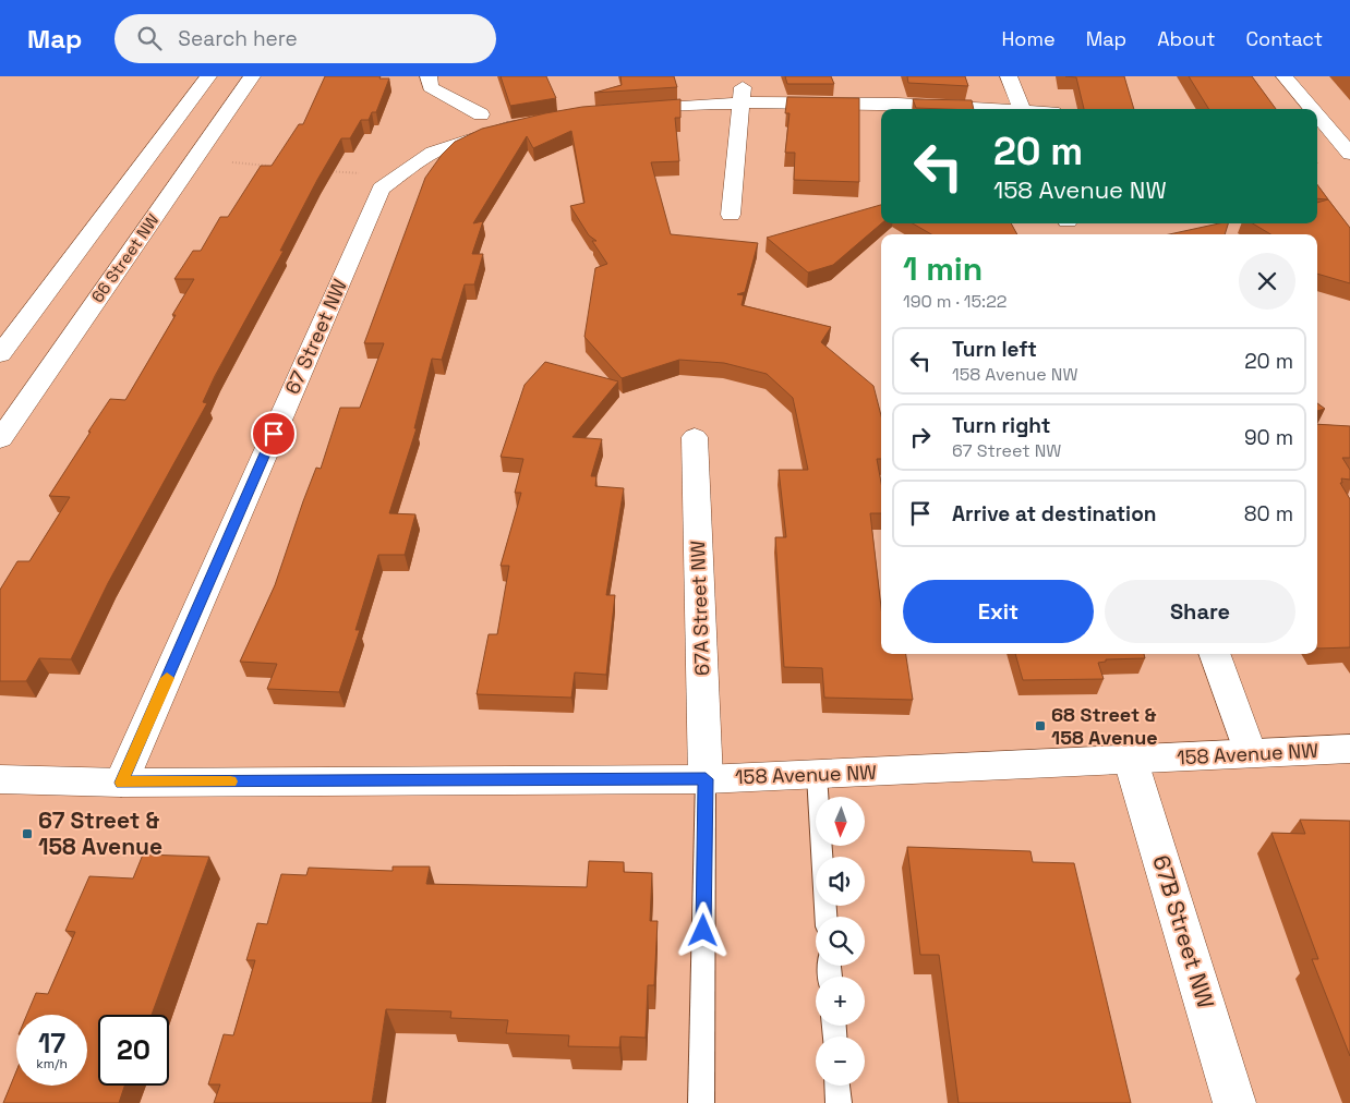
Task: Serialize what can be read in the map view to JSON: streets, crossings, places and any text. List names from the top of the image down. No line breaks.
{"streets":{"street":["66 Street NW","67 Street NW","67A Street NW","158 Avenue NW","67B Street NW"]},"crossings":[["67 Street NW","158 Avenue NW"],["67A Street NW","158 Avenue NW"],["158 Avenue NW","67B Street NW"]],"places":{"transit":["68 Street & 158 Avenue","67 Street & 158 Avenue"]},"north":"bottom","page":{"header":"Map","search":"Search here","nav":["Home","Map","About","Contact"],"turn":["20 m","158 Avenue NW"],"heading":["1 min","190 m · 15:22"],"list":[{"name":"Turn left","note":"158 Avenue NW","value":"20 m"},{"name":"Turn right","note":"67 Street NW","value":"90 m"},{"name":"Arrive at destination","value":"80 m"}],"buttons":["Exit","Share"],"map_buttons":["+","−"],"speed":"17 km/h","limit":"20"}}
